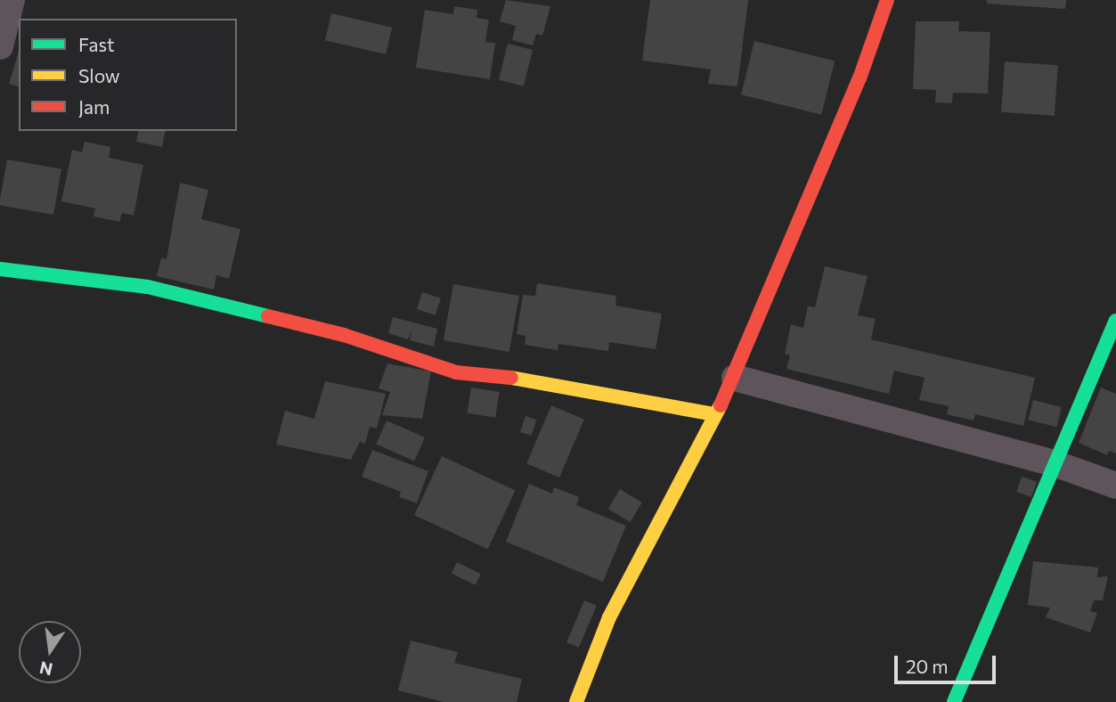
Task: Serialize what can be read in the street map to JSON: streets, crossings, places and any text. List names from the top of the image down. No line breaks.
{"legend":["Fast","Slow","Jam"],"scale_bar":"20 m","north":"bottom"}
